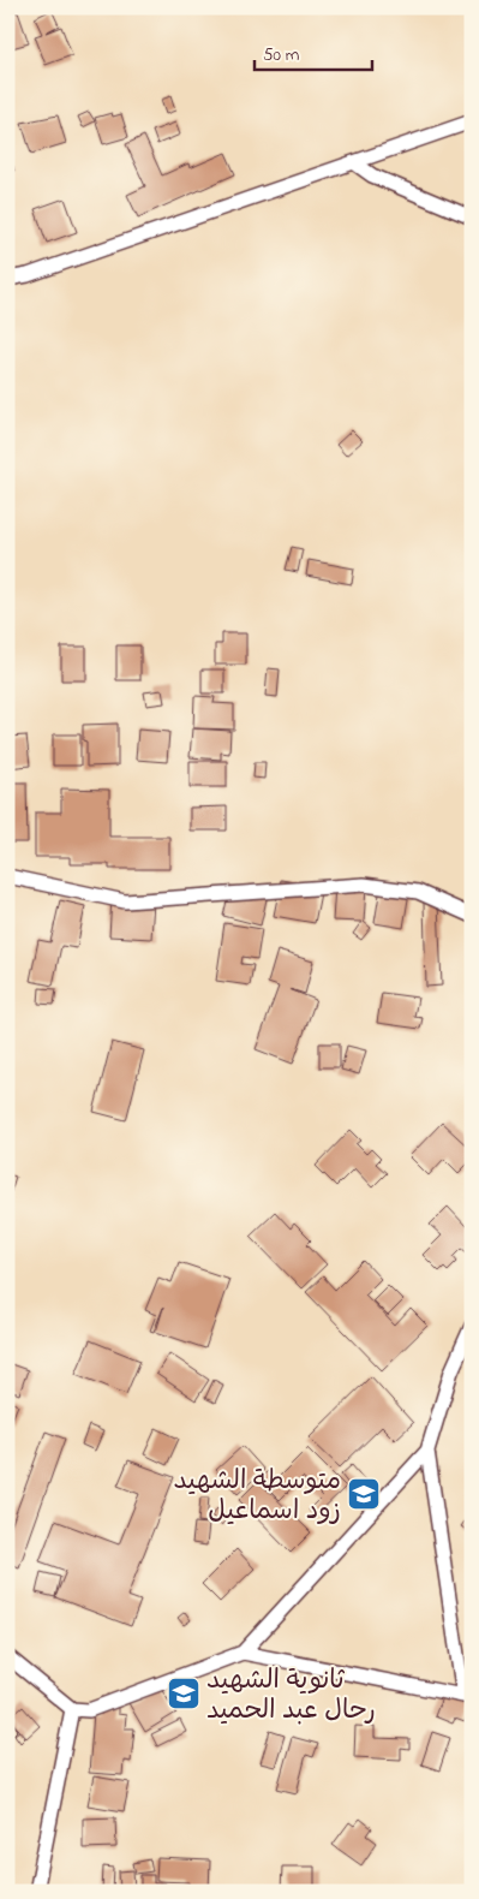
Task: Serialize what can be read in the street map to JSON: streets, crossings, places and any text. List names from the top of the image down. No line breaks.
{"places":{"school or university":["متوسطة الشهيد زود اسماعيل","ثانوية الشهيد رحال عبد الحميد"]},"scale_bar":"50 m"}
